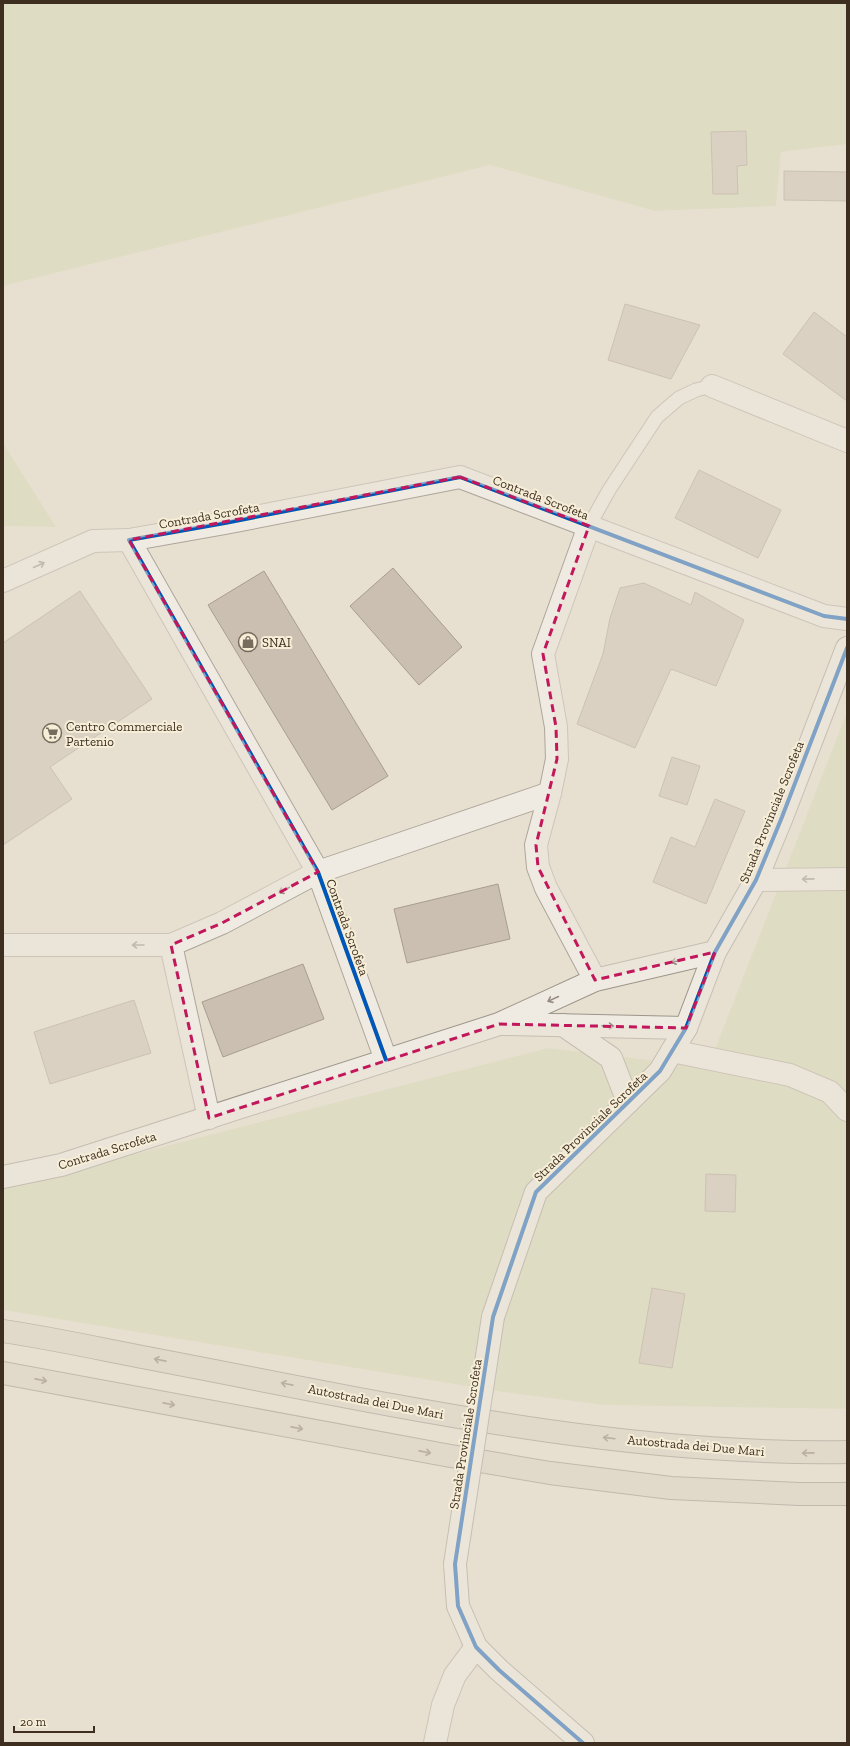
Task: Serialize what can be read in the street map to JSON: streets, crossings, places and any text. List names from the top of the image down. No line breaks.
{"streets":{"highway":["Autostrada dei Due Mari"],"street":["Contrada Scrofeta","Strada Provinciale Scrofeta"]},"places":{"shop":["SNAI"],"supermarket":["Centro Commerciale Partenio"]},"scale_bar":"20 m"}
